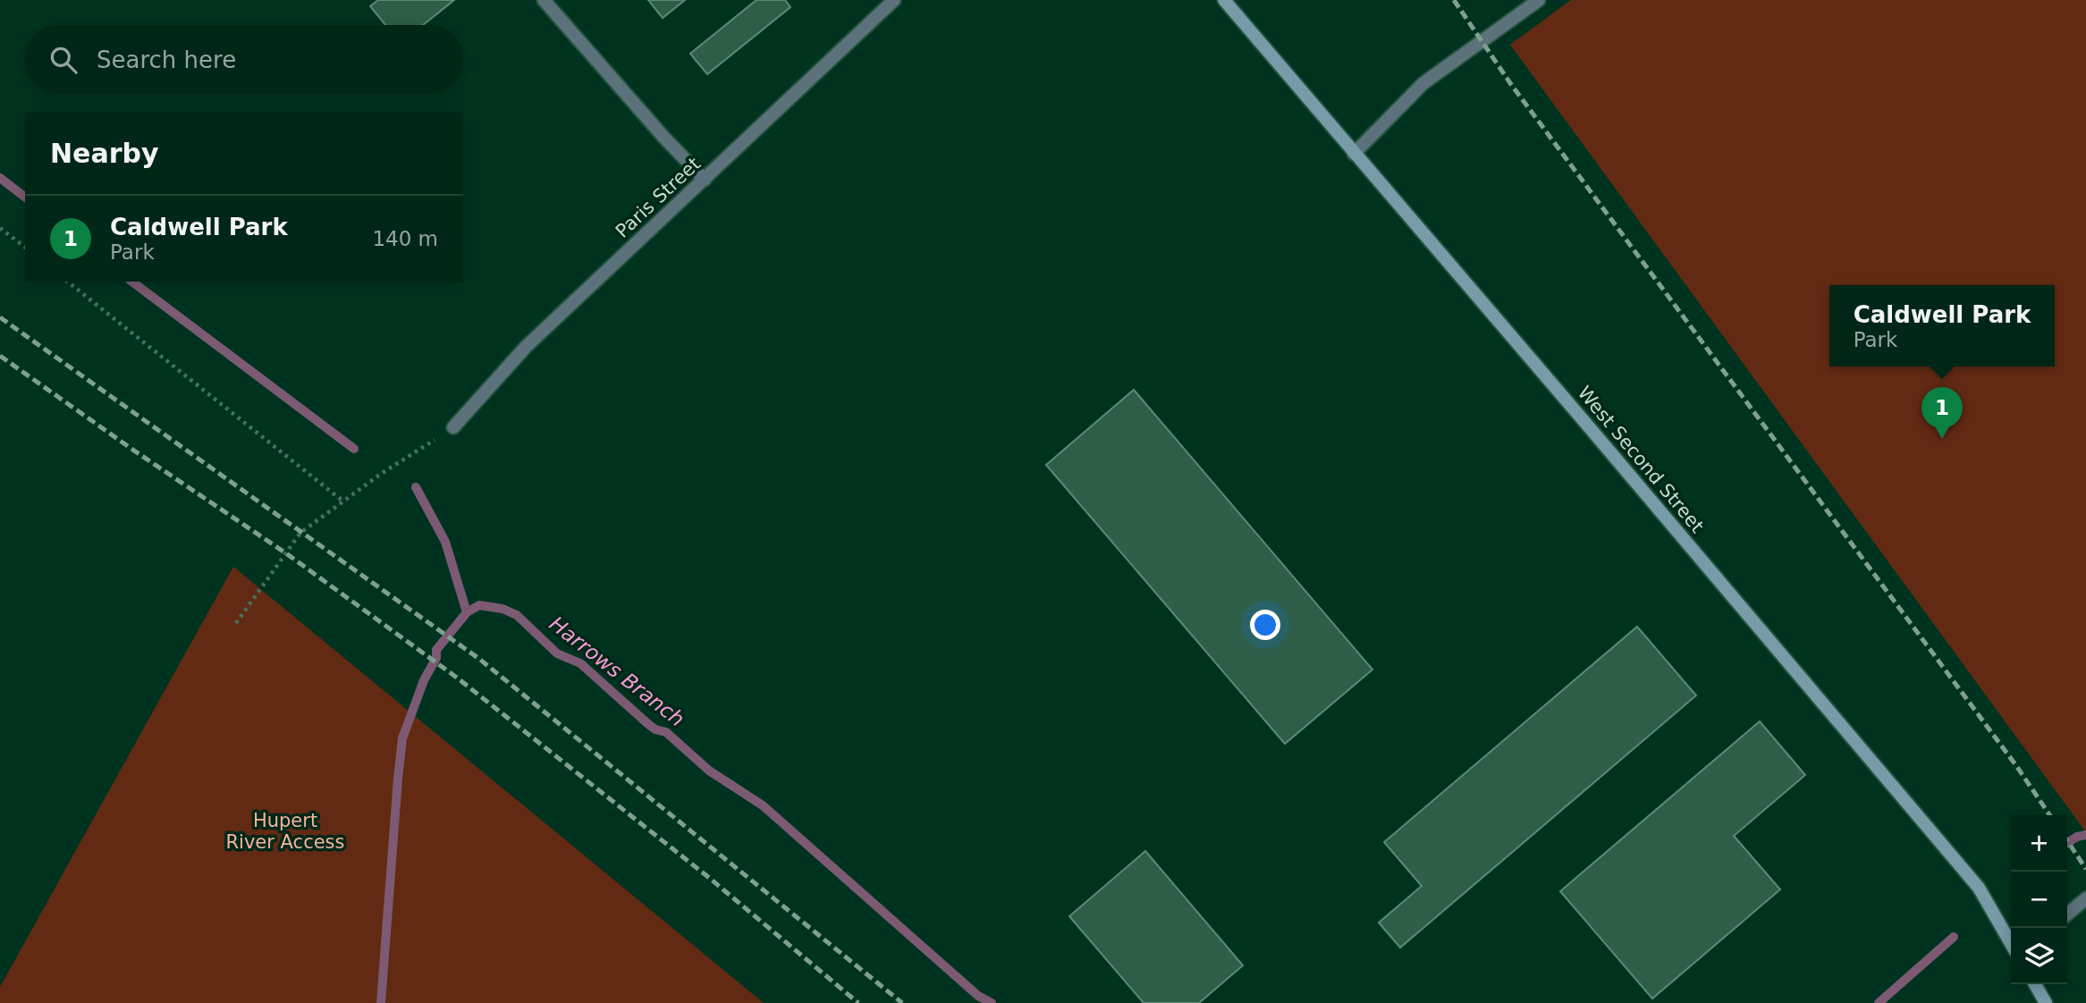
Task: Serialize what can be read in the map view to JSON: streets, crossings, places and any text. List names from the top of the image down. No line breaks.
{"streets":{"main road":["West Second Street"],"street":["Paris Street"]},"water":["Harrows Branch"],"parks":["Hupert River Access"],"page":{"search":"Search here","heading":"Nearby","list":[{"mark":"1","name":"Caldwell Park","note":"Park","value":"140 m"}],"popup":["Caldwell Park","Park"],"pins":"1","map_buttons":["+","−"]}}
